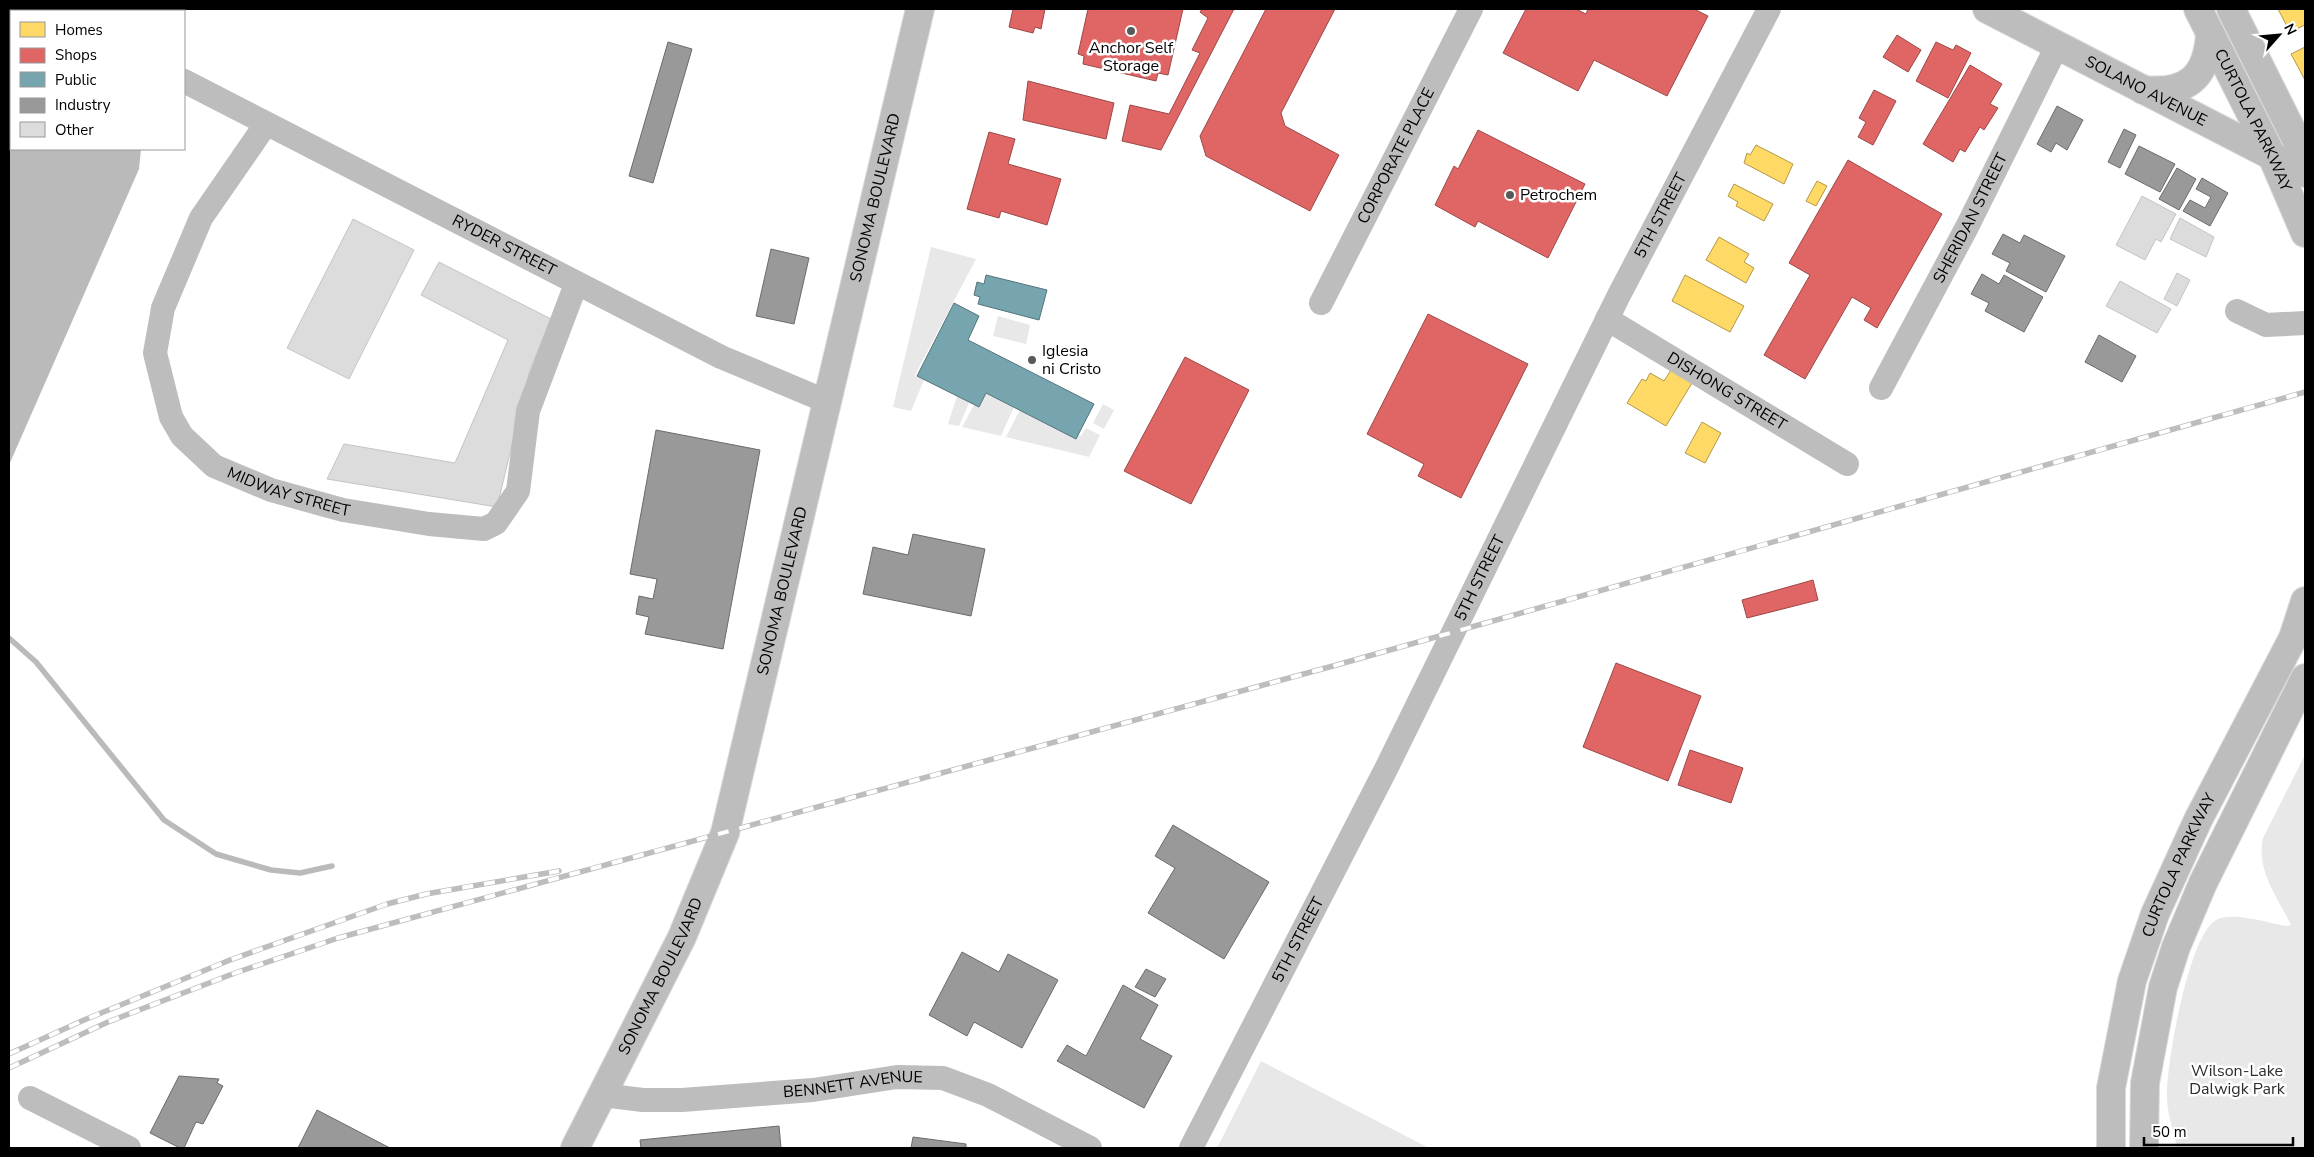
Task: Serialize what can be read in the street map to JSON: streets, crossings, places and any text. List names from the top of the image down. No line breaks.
{"streets":{"main road":["SOLANO AVENUE","CURTOLA PARKWAY","SONOMA BOULEVARD"],"street":["CORPORATE PLACE","5TH STREET","SHERIDAN STREET","RYDER STREET","DISHONG STREET","MIDWAY STREET","BENNETT AVENUE"]},"crossings":[["SOLANO AVENUE","CURTOLA PARKWAY"],["SOLANO AVENUE","SHERIDAN STREET"],["SONOMA BOULEVARD","RYDER STREET"],["SONOMA BOULEVARD","BENNETT AVENUE"],["5TH STREET","DISHONG STREET"],["RYDER STREET","MIDWAY STREET"]],"parks":["Wilson-Lake Dalwigk Park"],"places":["Anchor Self Storage","Petrochem","Iglesia ni Cristo"],"legend":["Homes","Shops","Public","Industry","Other"],"scale_bar":"50 m","north":"top right"}
